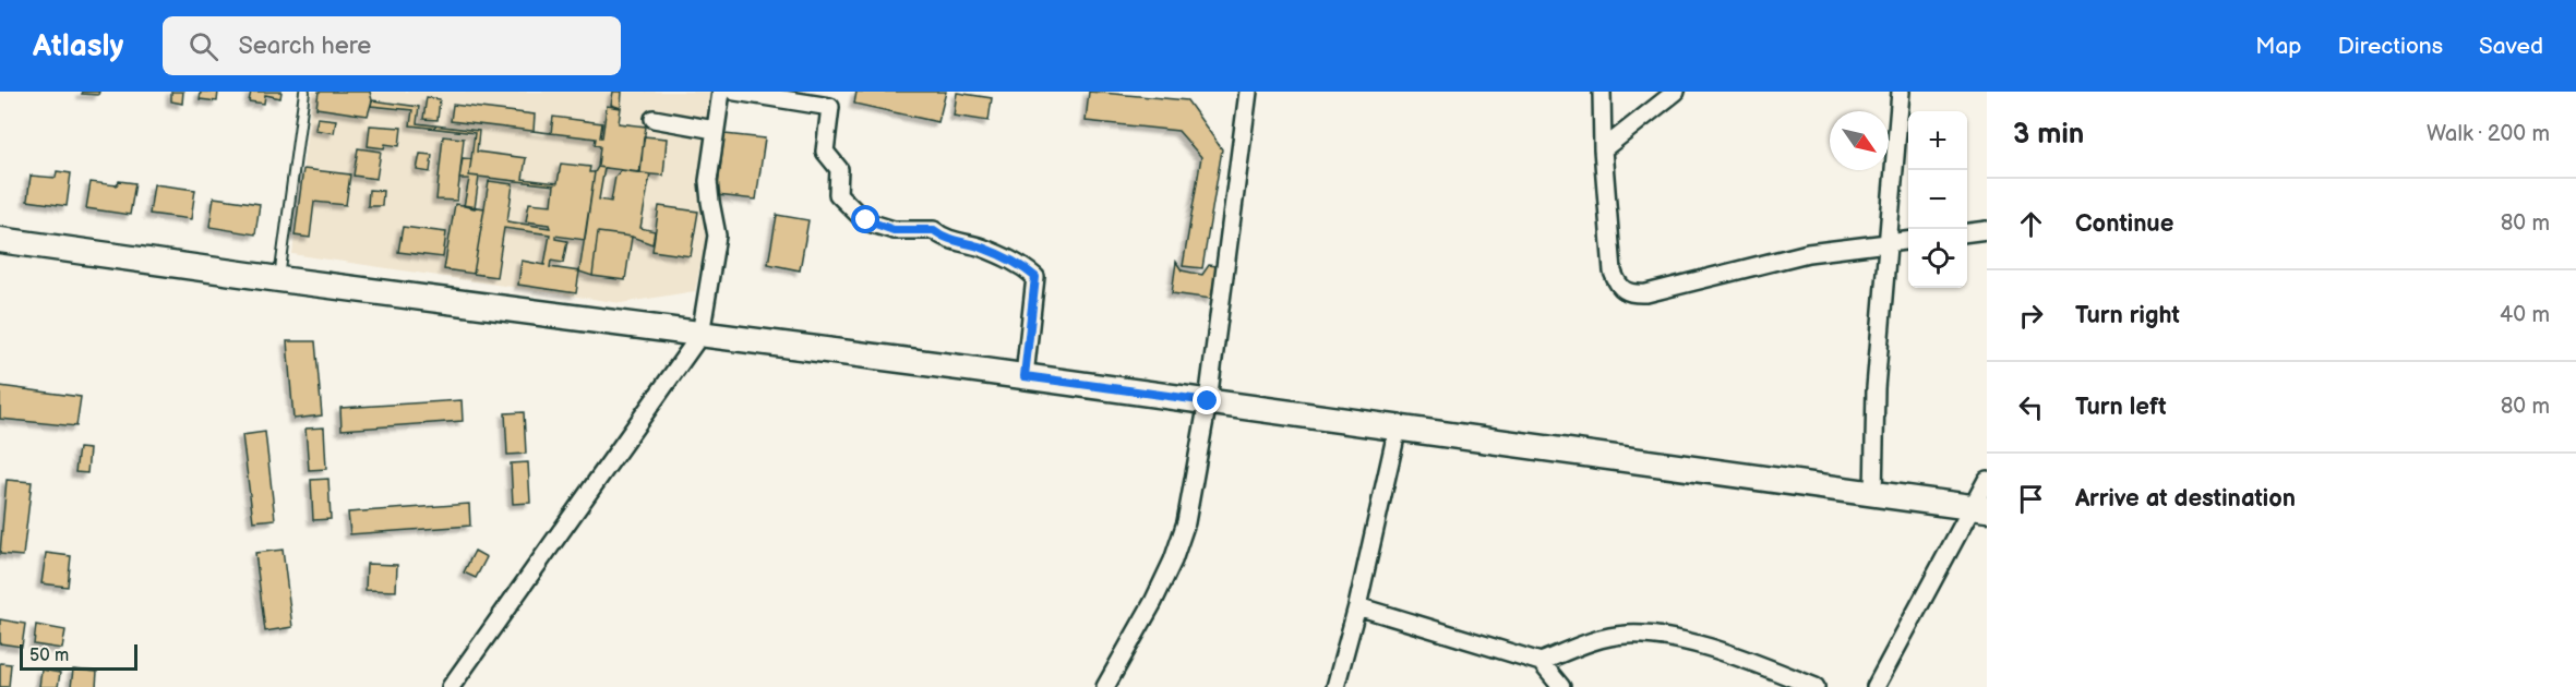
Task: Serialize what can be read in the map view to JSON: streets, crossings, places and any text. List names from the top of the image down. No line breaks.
{"scale_bar":"50 m","north":"bottom right","page":{"header":"Atlasly","search":"Search here","nav":["Map","Directions","Saved"],"heading":["3 min","Walk · 200 m"],"map_buttons":["+","−"],"list":[["Continue","80 m"],["Turn right","40 m"],["Turn left","80 m"],"Arrive at destination"],"scale":"50 m"}}
